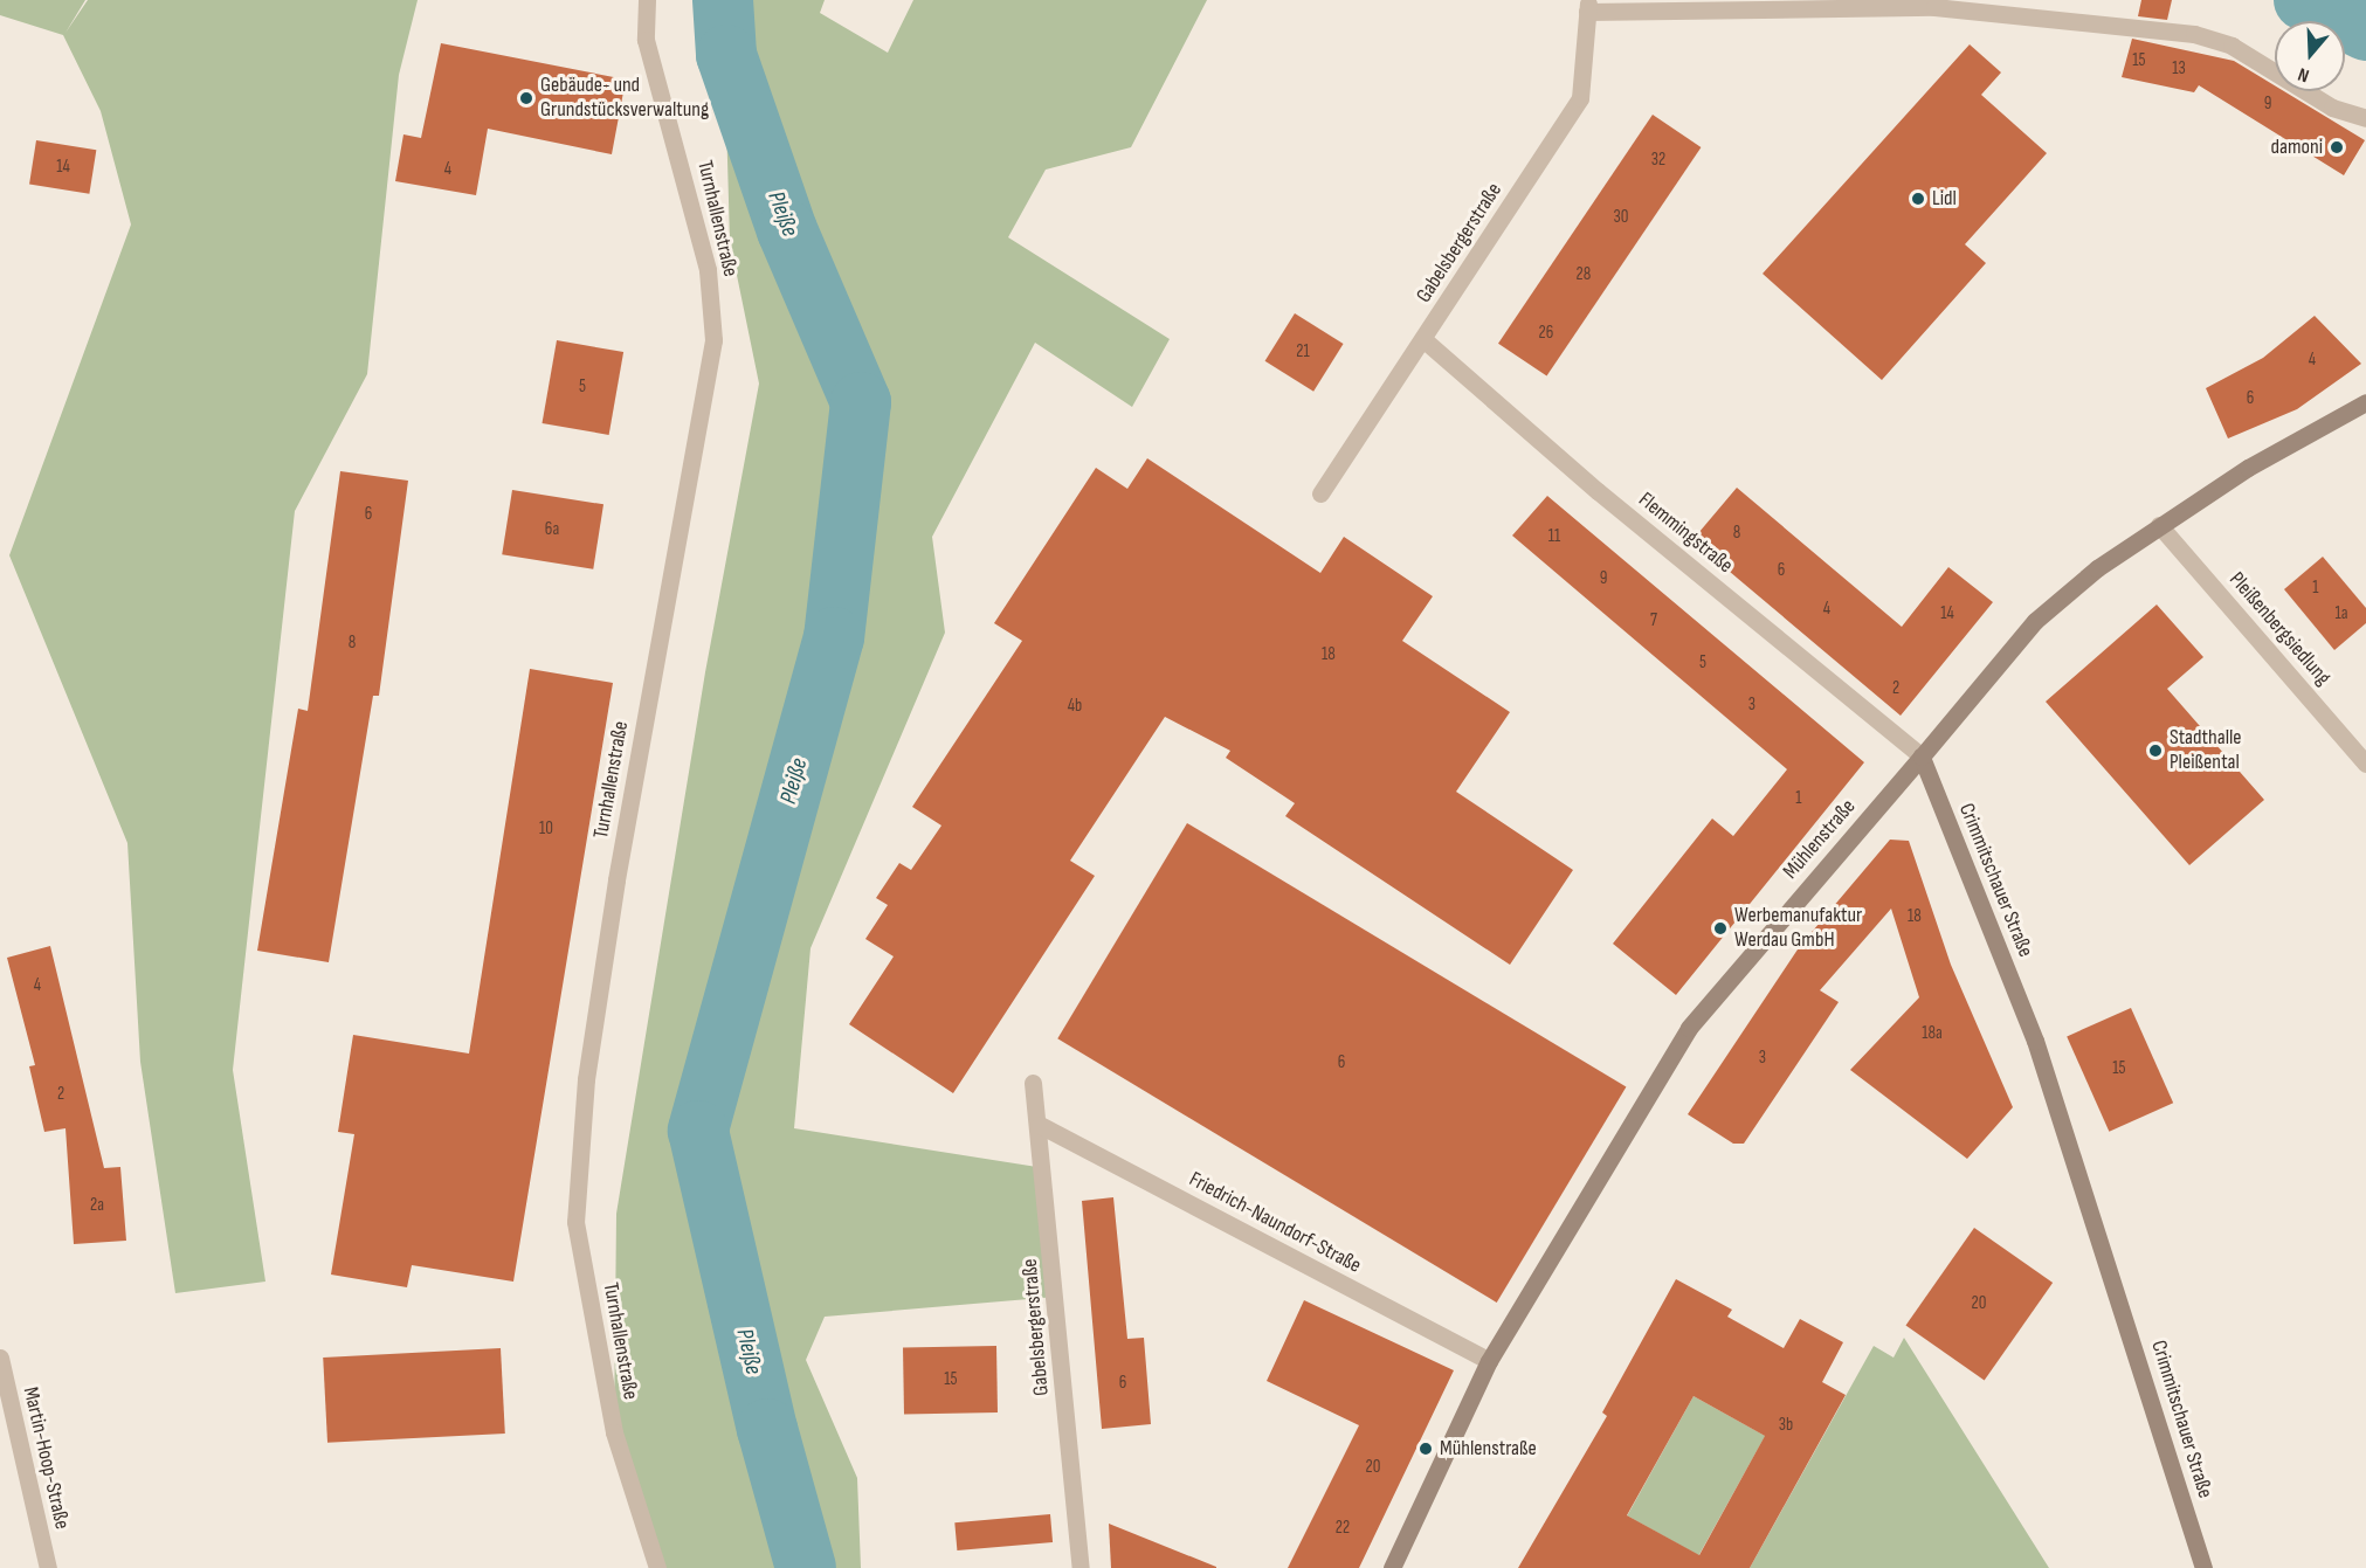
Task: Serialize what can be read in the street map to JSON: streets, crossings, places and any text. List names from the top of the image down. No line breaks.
{"streets":{"street":["Turnhallenstraße","Gabelsbergerstraße","Flemmingstraße","Pleißenbergsiedlung","Mühlenstraße","Crimmitschauer Straße","Friedrich-Naundorf-Straße","Martin-Hoop-Straße"]},"crossings":[["Gabelsbergerstraße","Flemmingstraße"],["Gabelsbergerstraße","Friedrich-Naundorf-Straße"],["Flemmingstraße","Mühlenstraße"],["Flemmingstraße","Crimmitschauer Straße"],["Mühlenstraße","Crimmitschauer Straße"],["Mühlenstraße","Friedrich-Naundorf-Straße"]],"water":["Pleiße"],"places":["Gebäude- und Grundstücksverwaltung","damoni","Lidl","Stadthalle Pleißental","Werbemanufaktur Werdau GmbH","Mühlenstraße"],"house_numbers":["15","13","9","32","14","4","30","28","26","21","4","5","6","6","6a","8","11","6","9","1","4","14","1a","7","8","18","5","2","3","4b","1","10","18","4","18a","3","6","15","2","2a","20","15","6","3b","20","22"],"north":"bottom"}
